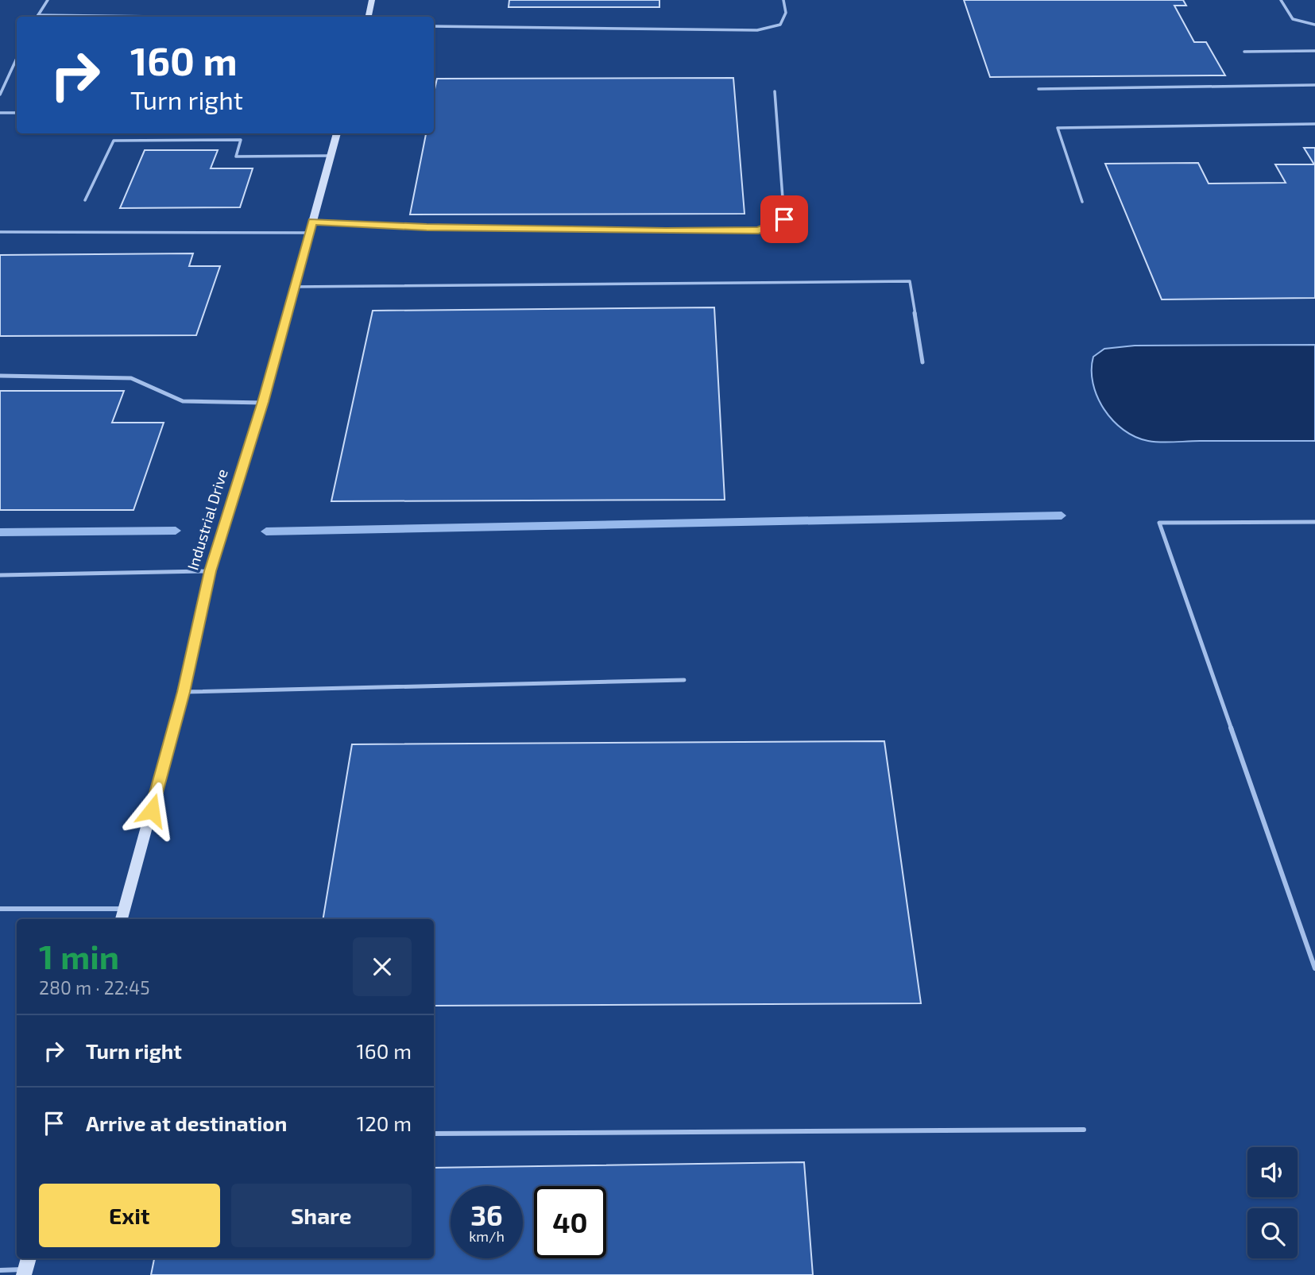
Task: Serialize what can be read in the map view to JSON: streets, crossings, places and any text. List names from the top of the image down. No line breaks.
{"streets":{"street":["Industrial Drive"]},"page":{"turn":["160 m","Turn right"],"heading":["1 min","280 m · 22:45"],"list":[{"name":"Turn right","value":"160 m"},{"name":"Arrive at destination","value":"120 m"}],"buttons":["Exit","Share"],"speed":"36 km/h","limit":"40"}}
